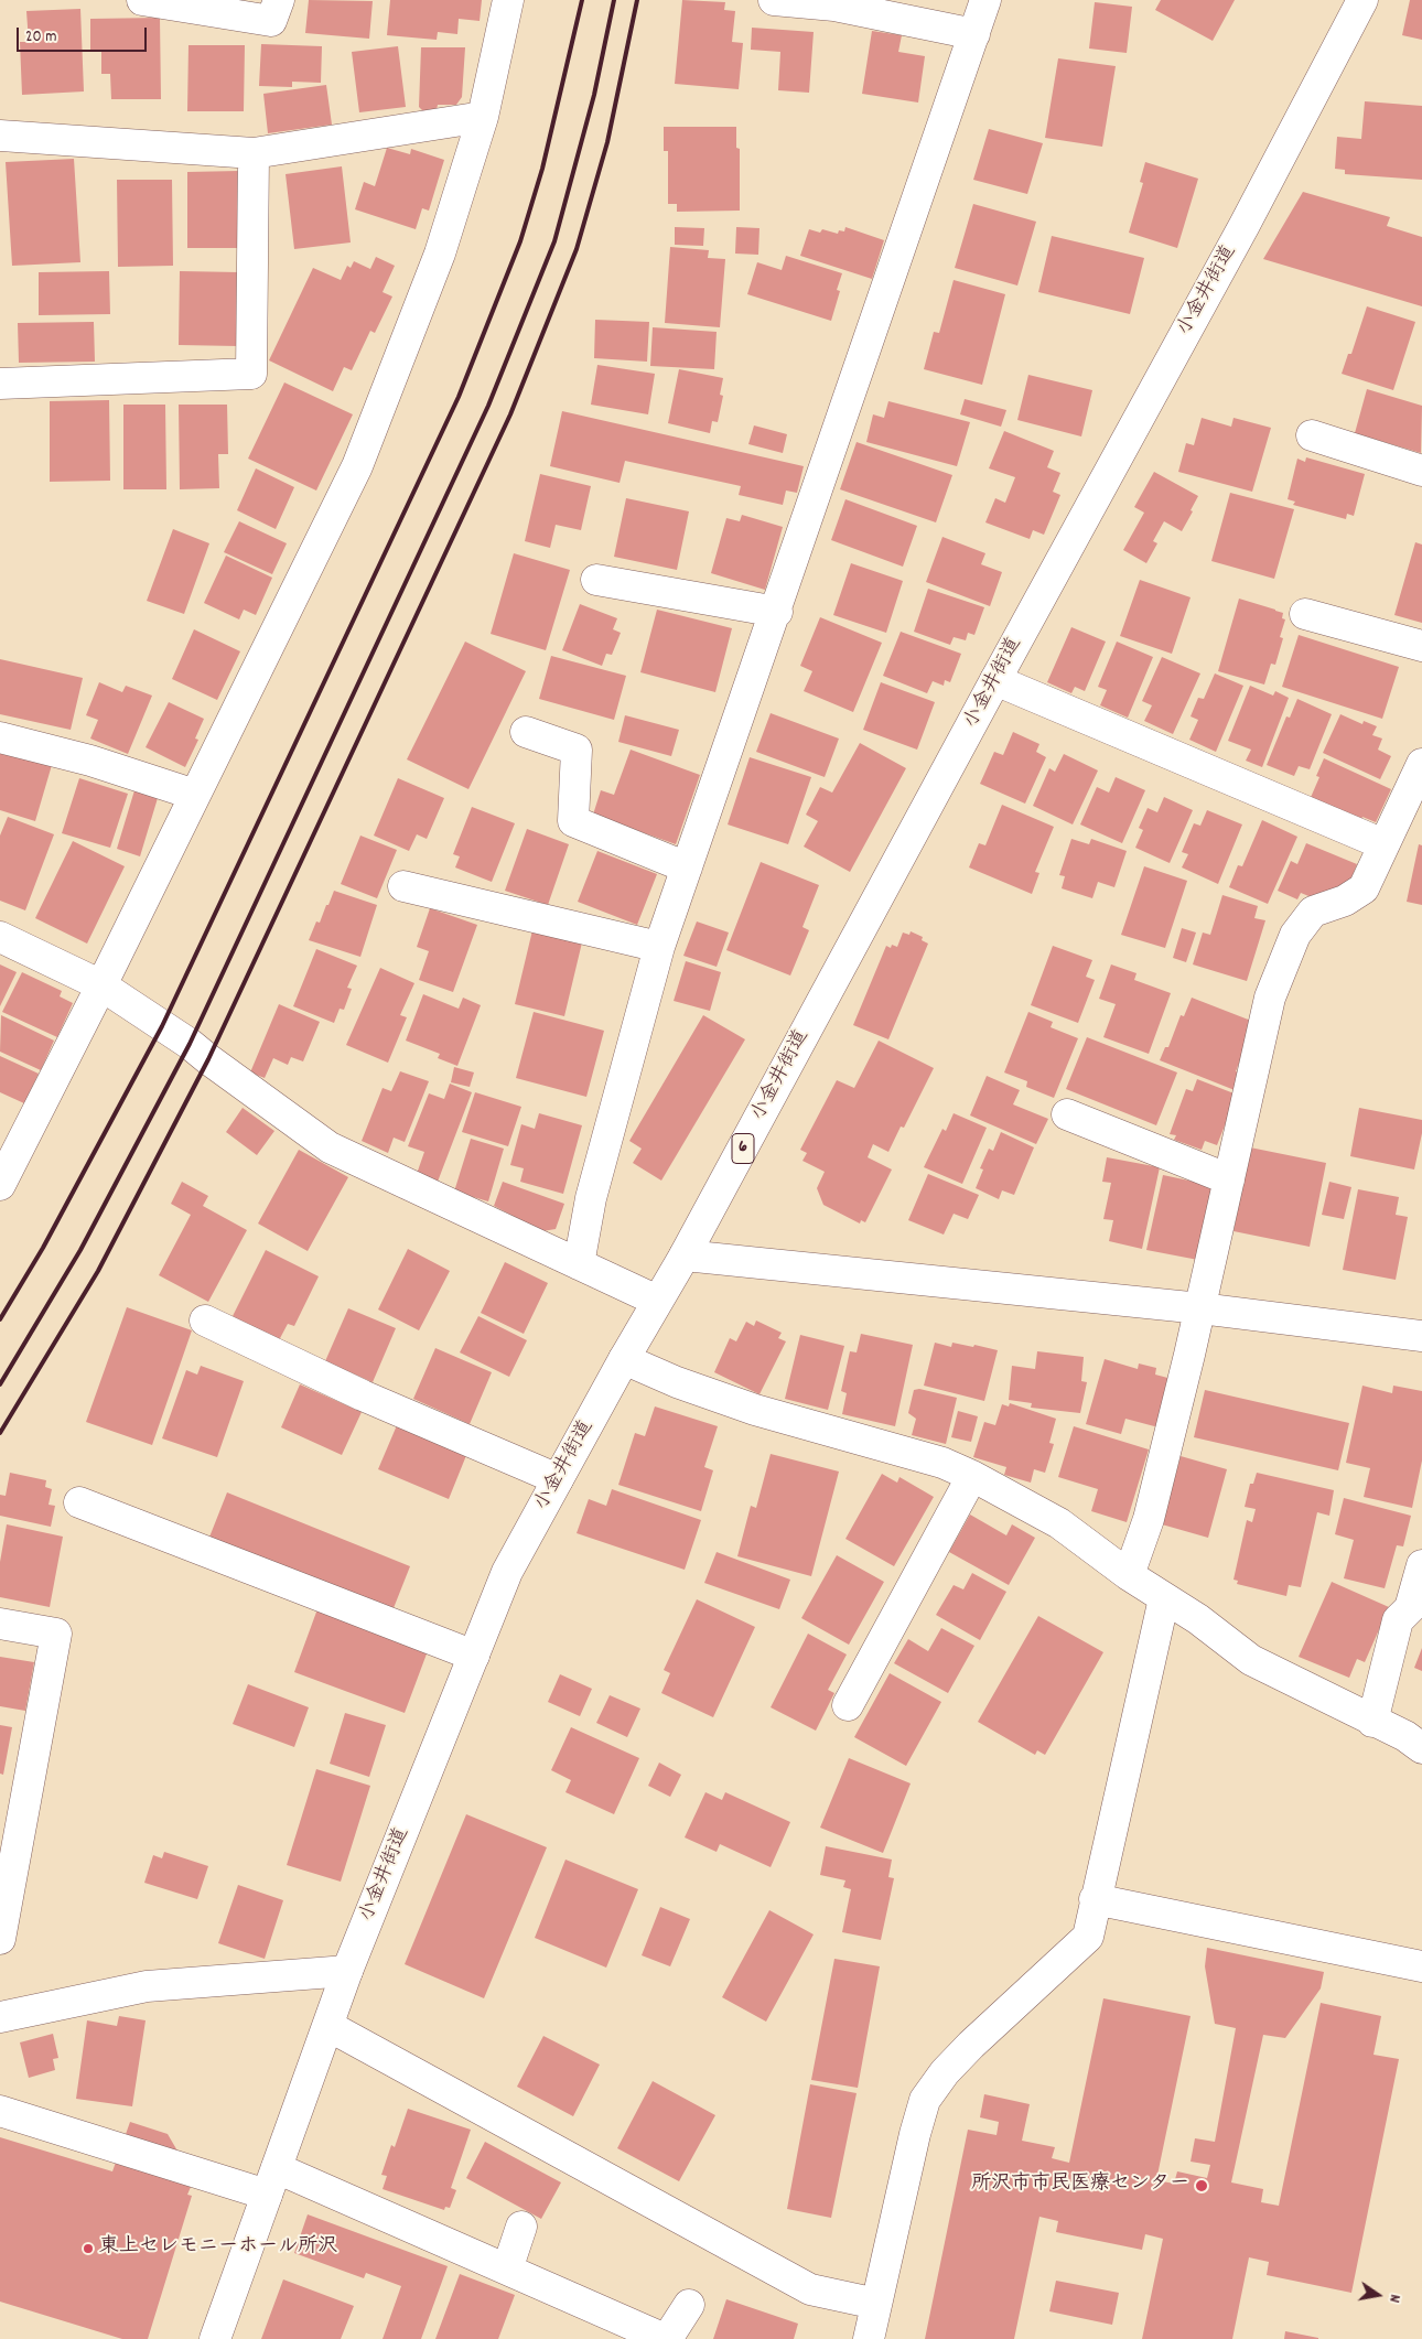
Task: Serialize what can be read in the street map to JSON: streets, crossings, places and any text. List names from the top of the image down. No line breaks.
{"streets":{"street":["小金井街道","6"]},"places":["所沢市市民医療センター","東上セレモニーホール所沢"],"scale_bar":"20 m","north":"right"}
